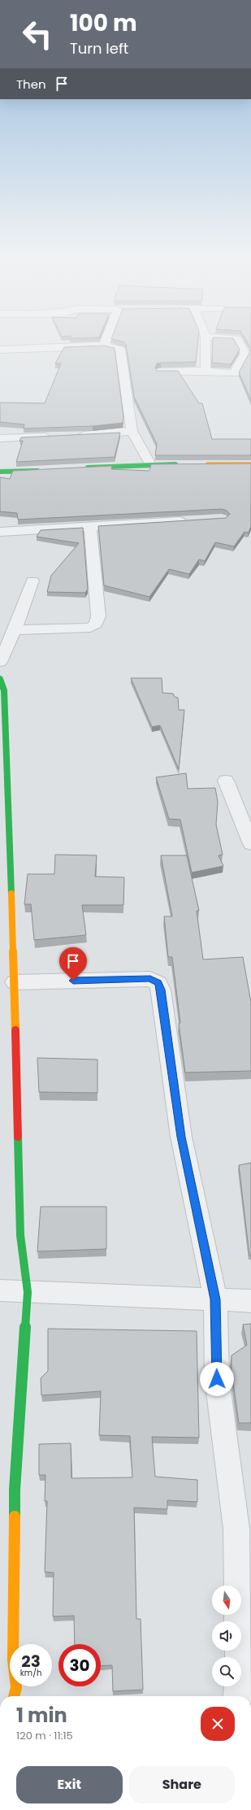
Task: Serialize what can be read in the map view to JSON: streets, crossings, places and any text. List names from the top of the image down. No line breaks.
{"north":"bottom","page":{"turn":["100 m","Turn left"],"then":"Then","speed":"23 km/h","limit":"30","heading":["1 min","120 m · 11:15"],"buttons":["Exit","Share"]}}
